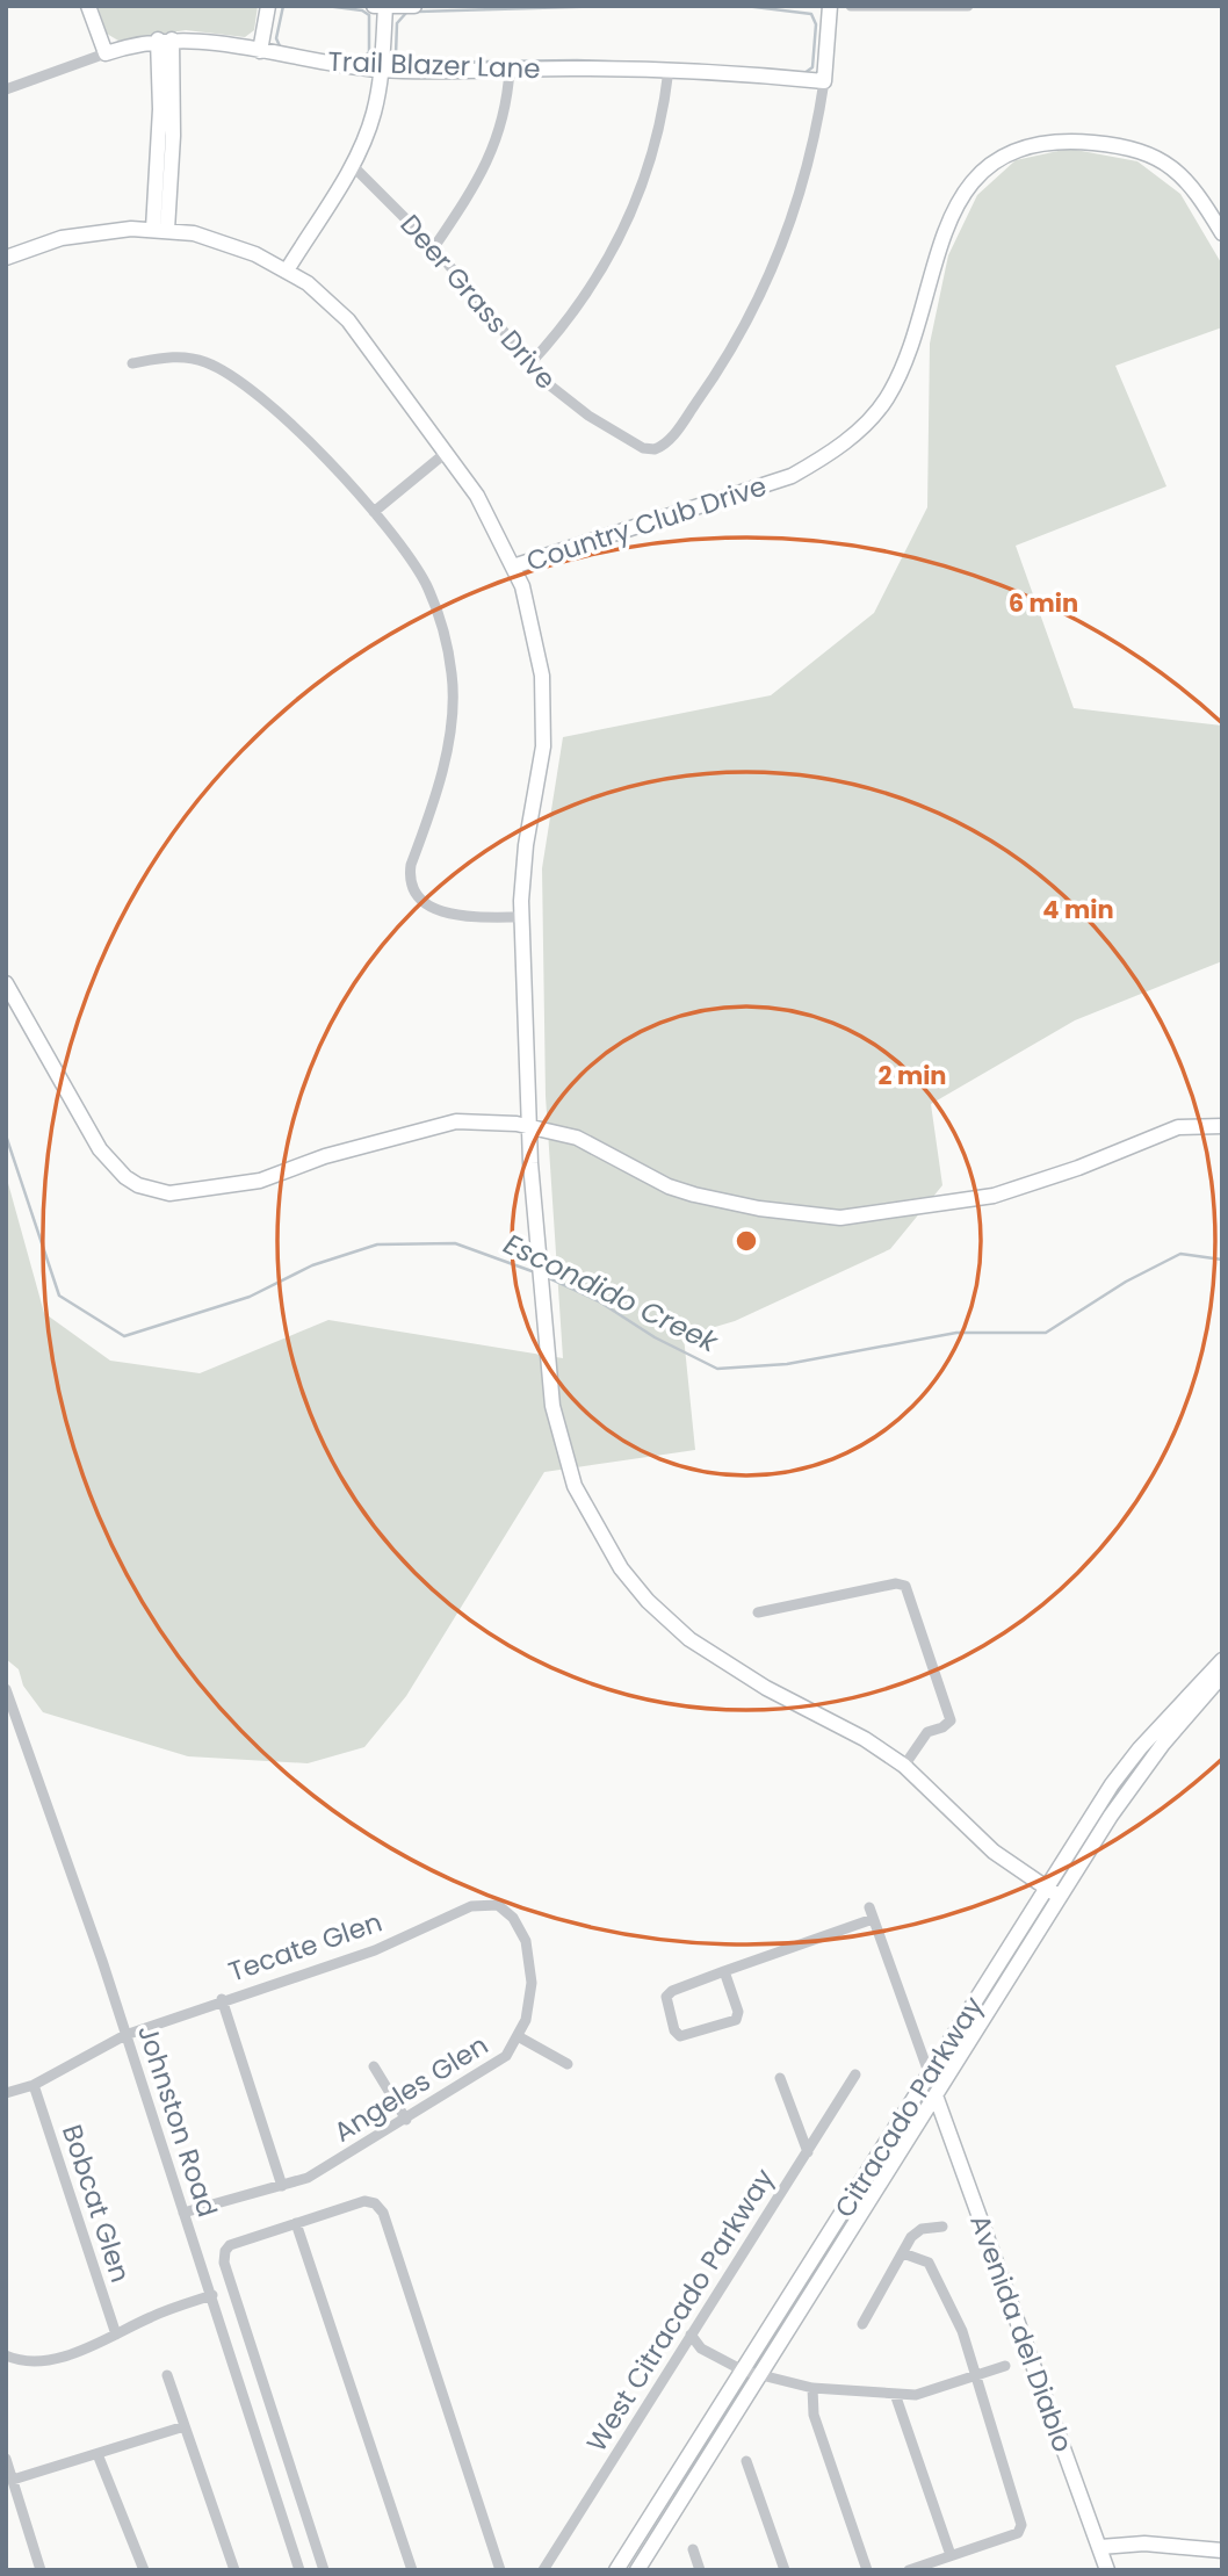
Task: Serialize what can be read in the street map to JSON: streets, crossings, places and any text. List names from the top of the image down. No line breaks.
{"streets":{"main road":["Trail Blazer Lane","Deer Grass Drive","Country Club Drive","Citracado Parkway","Avenida del Diablo"],"street":["Tecate Glen","Angeles Glen","Johnston Road","Bobcat Glen","West Citracado Parkway"]},"crossings":[["Trail Blazer Lane","Deer Grass Drive"],["Tecate Glen","Angeles Glen"],["Tecate Glen","Johnston Road"],["Tecate Glen","Bobcat Glen"],["Angeles Glen","Johnston Road"],["Citracado Parkway","Avenida del Diablo"]],"water":["Escondido Creek"],"rings":["6 min","4 min","2 min"]}
